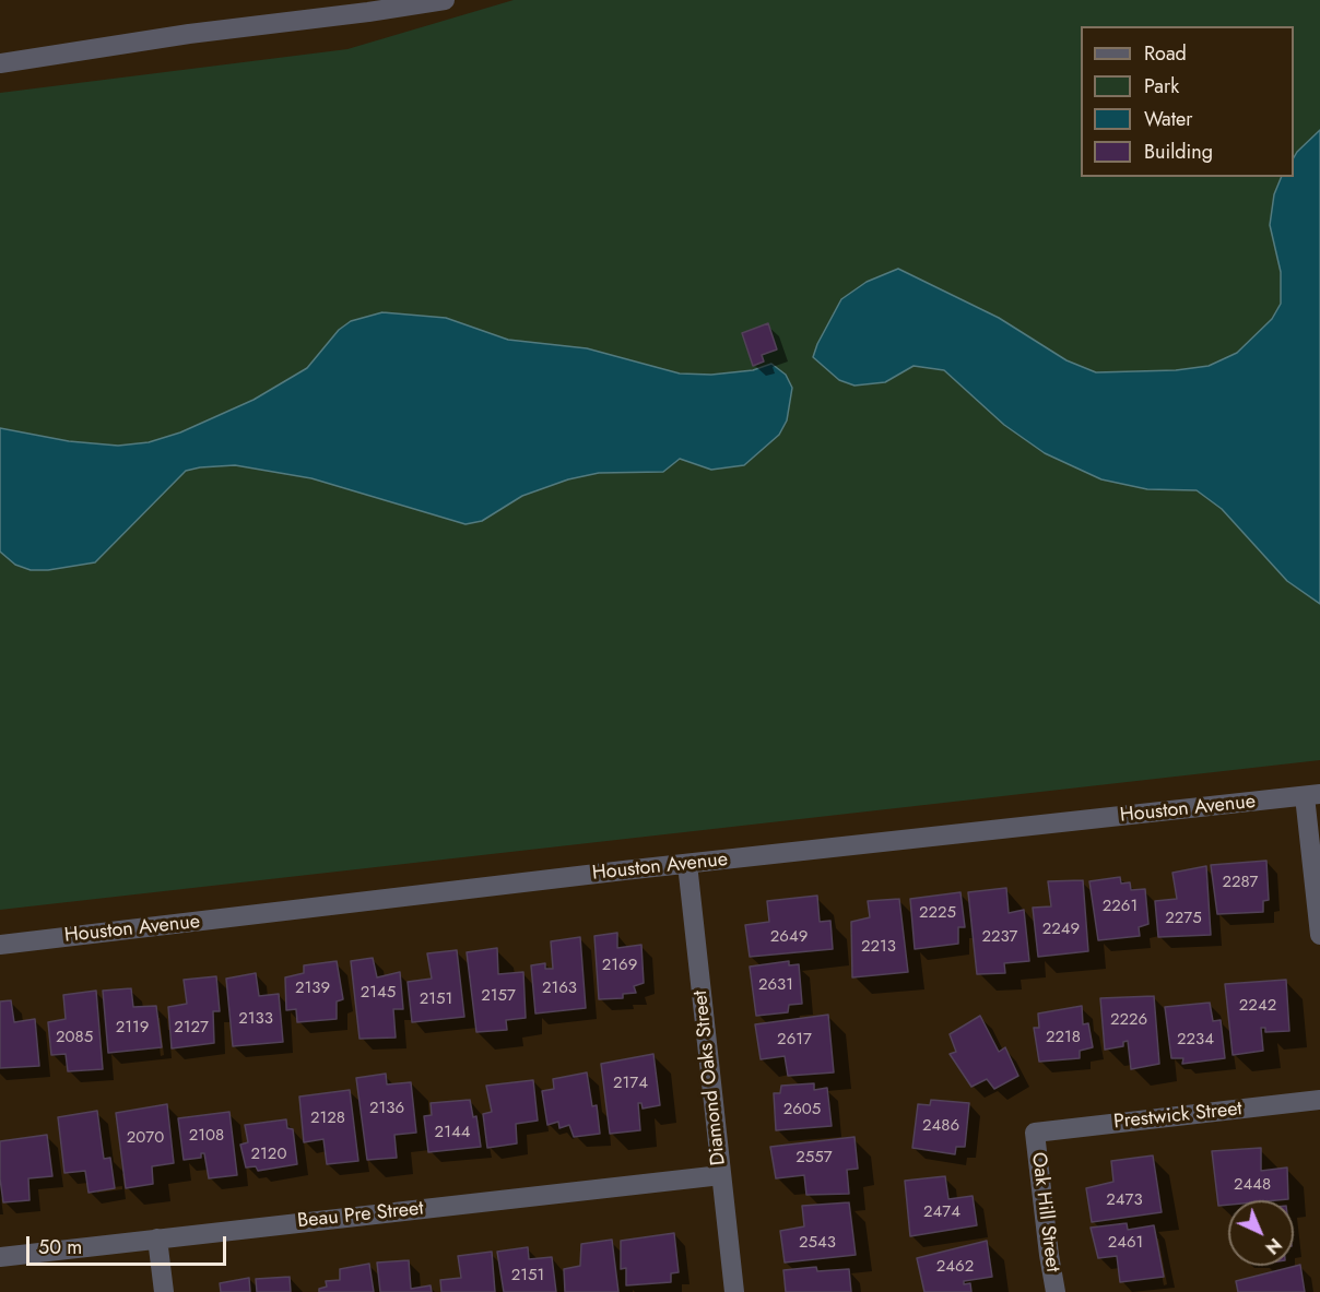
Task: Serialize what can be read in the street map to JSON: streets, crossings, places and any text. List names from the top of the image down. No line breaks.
{"streets":{"street":["Houston Avenue","Diamond Oaks Street","Prestwick Street","Oak Hill Street","Beau Pre Street"]},"crossings":[["Houston Avenue","Diamond Oaks Street"],["Diamond Oaks Street","Beau Pre Street"],["Prestwick Street","Oak Hill Street"]],"house_numbers":["2287","2261","2225","2275","2249","2649","2237","2213","2169","2631","2139","2163","2145","2157","2151","2242","2133","2226","2119","2127","2085","2218","2617","2234","2174","2136","2605","2128","2486","2144","2108","2070","2120","2557","2448","2473","2474","2543","2461","2462","2151"],"legend":["Road","Park","Water","Building"],"scale_bar":"50 m","north":"bottom right"}
